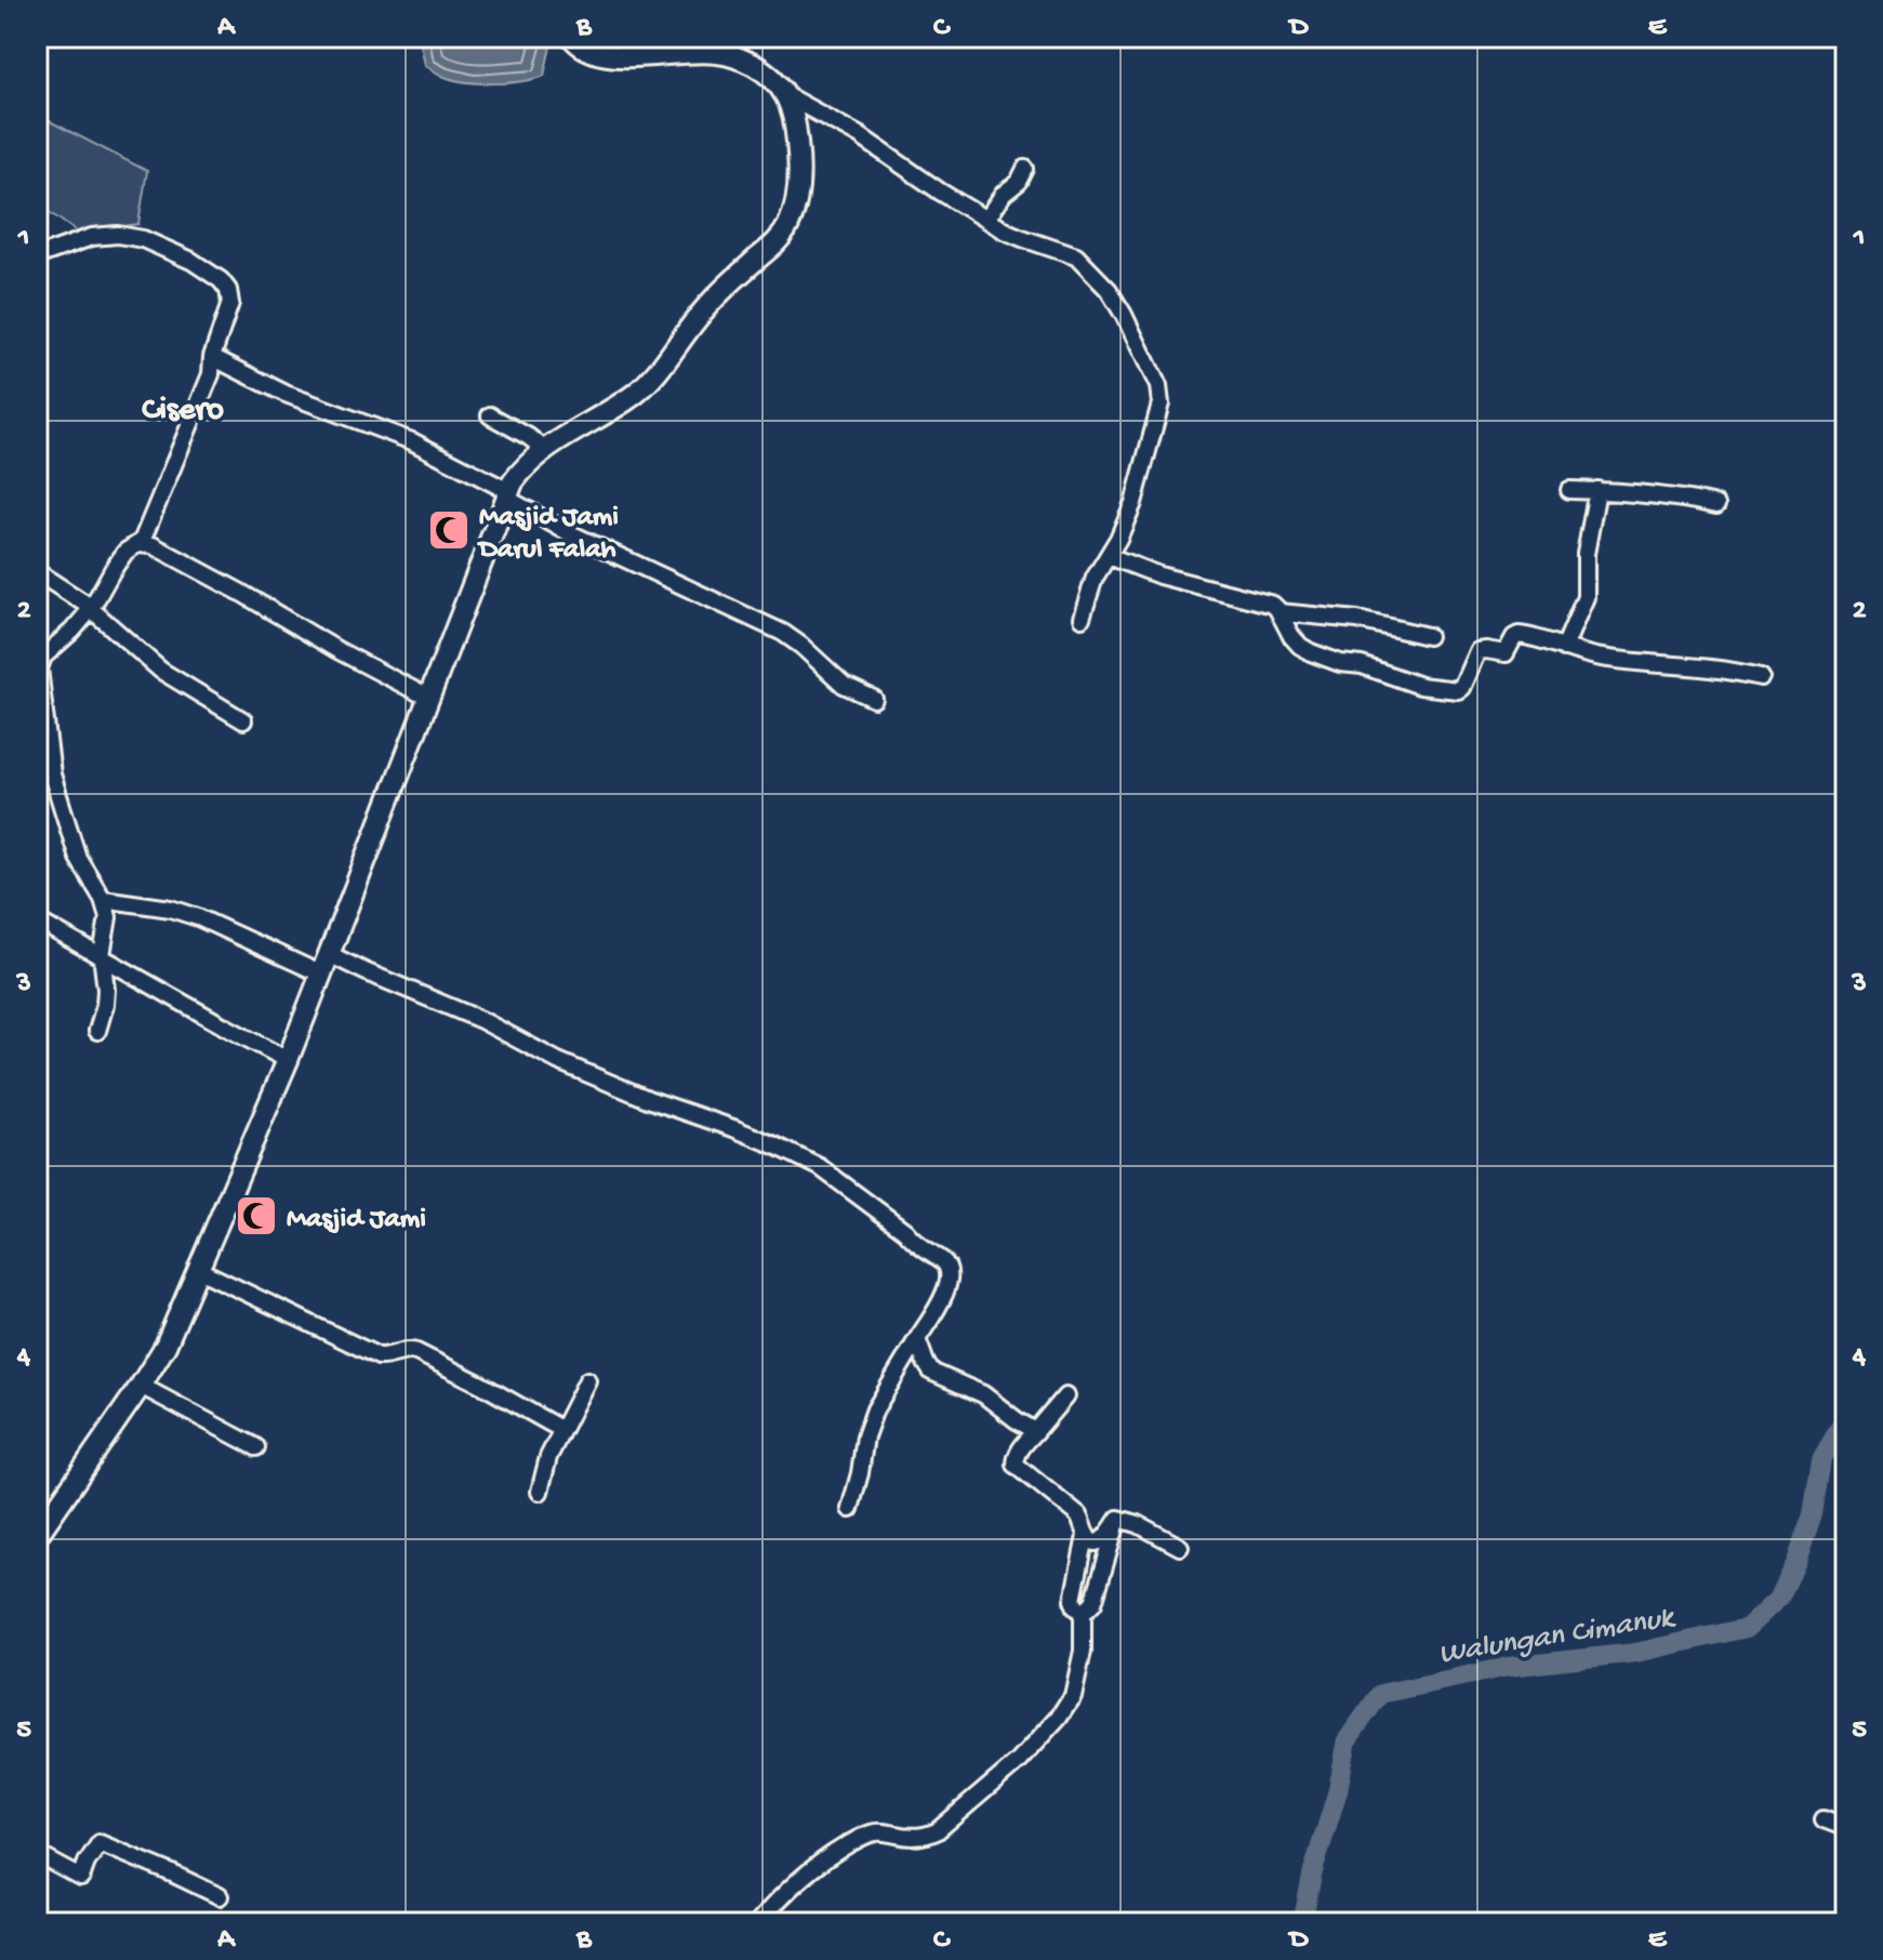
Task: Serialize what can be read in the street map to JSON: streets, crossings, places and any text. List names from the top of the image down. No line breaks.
{"districts":["Cisero"],"water":["Walungan Cimanuk"],"places":{"mosque":["Masjid Jami Darul Falah","Masjid Jami"]},"grid":{"columns":["A","B","C","D","E"],"rows":["1","2","3","4","5"]}}
